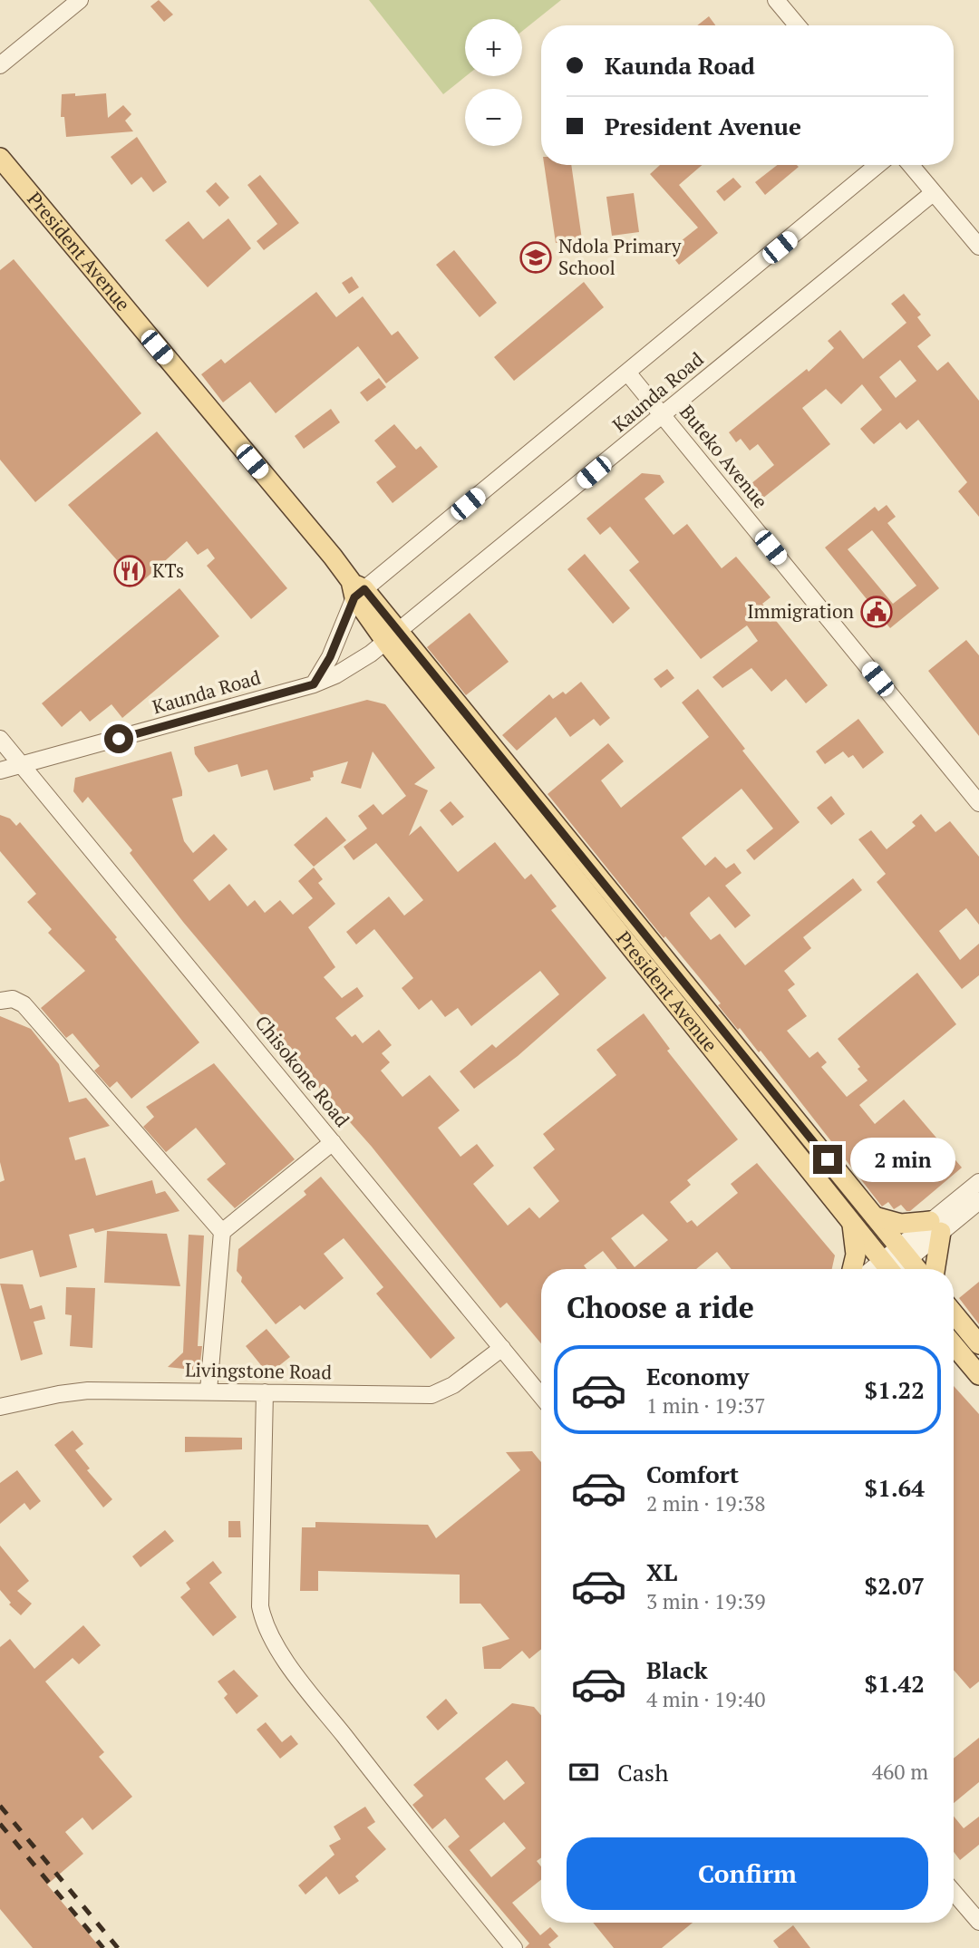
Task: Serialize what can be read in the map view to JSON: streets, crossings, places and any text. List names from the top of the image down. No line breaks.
{"streets":{"main road":["President Avenue"],"street":["Kaunda Road","Buteko Avenue","Chisokone Road","Livingstone Road"]},"crossings":[["President Avenue","Kaunda Road"],["Kaunda Road","Buteko Avenue"],["Kaunda Road","Chisokone Road"],["Chisokone Road","Livingstone Road"]],"places":{"school or university":["Ndola Primary School"],"restaurant":["KTs"],"public building":["Immigration"]},"page":{"map_buttons":["+","−"],"banner":["Kaunda Road","President Avenue"],"bubble":"2 min","heading":"Choose a ride","list":[{"name":"Economy","note":"1 min · 19:37","value":"$1.22"},{"name":"Comfort","note":"2 min · 19:38","value":"$1.64"},{"name":"XL","note":"3 min · 19:39","value":"$2.07"},{"name":"Black","note":"4 min · 19:40","value":"$1.42"}],"pay":["Cash","460 m"],"buttons":"Confirm"}}
